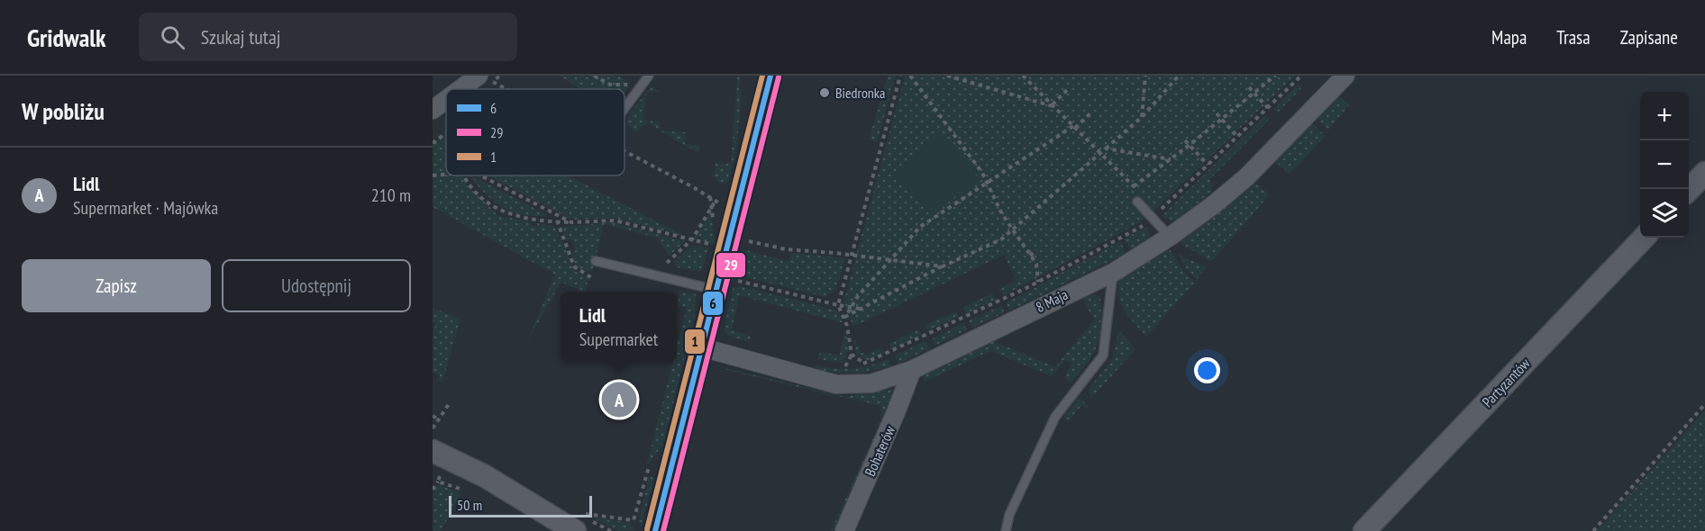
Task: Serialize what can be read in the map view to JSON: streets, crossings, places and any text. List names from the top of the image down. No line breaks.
{"streets":{"street":["8 Maja","Partyzantów","Bohaterów"]},"crossings":[["8 Maja","Bohaterów"]],"places":["Biedronka"],"lines":["transit line 6","transit line 1","transit line 29"],"legend":["6","29","1"],"scale_bar":"50 m","page":{"header":"Gridwalk","search":"Szukaj tutaj","nav":["Mapa","Trasa","Zapisane"],"heading":"W pobliżu","map_buttons":["+","−"],"list":[{"mark":"A","name":"Lidl","note":"Supermarket · Majówka","value":"210 m"}],"buttons":["Zapisz","Udostępnij"],"popup":["Lidl","Supermarket"],"pins":"A","scale":"50 m"}}
